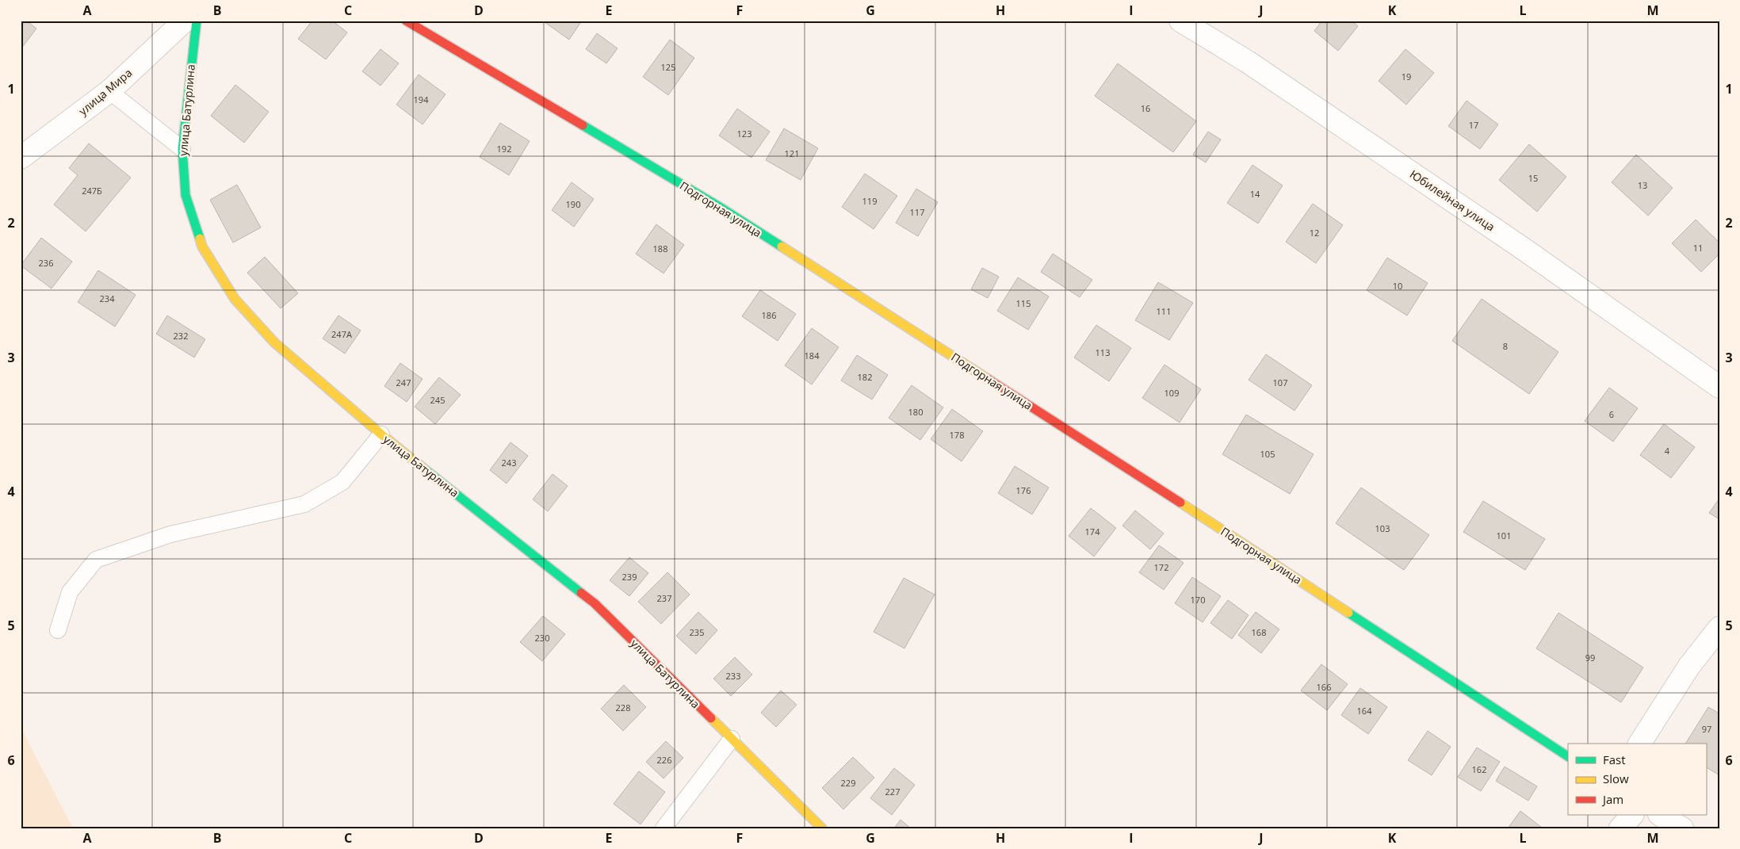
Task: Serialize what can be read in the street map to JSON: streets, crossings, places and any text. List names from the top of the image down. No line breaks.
{"streets":{"street":["улица Мира","улица Батурлина","Юбилейная улица","Подгорная улица"]},"house_numbers":["125","19","194","16","17","123","192","121","15","13","247Б","14","119","190","117","12","11","188","236","10","234","115","111","186","247А","232","8","113","184","182","247","107","109","245","180","6","178","4","105","243","176","103","174","101","172","239","237","170","235","168","230","99","233","166","228","164","97","226","162","229","227"],"legend":["Fast","Slow","Jam"],"grid":{"columns":["A","B","C","D","E","F","G","H","I","J","K","L","M"],"rows":["1","2","3","4","5","6"]}}
